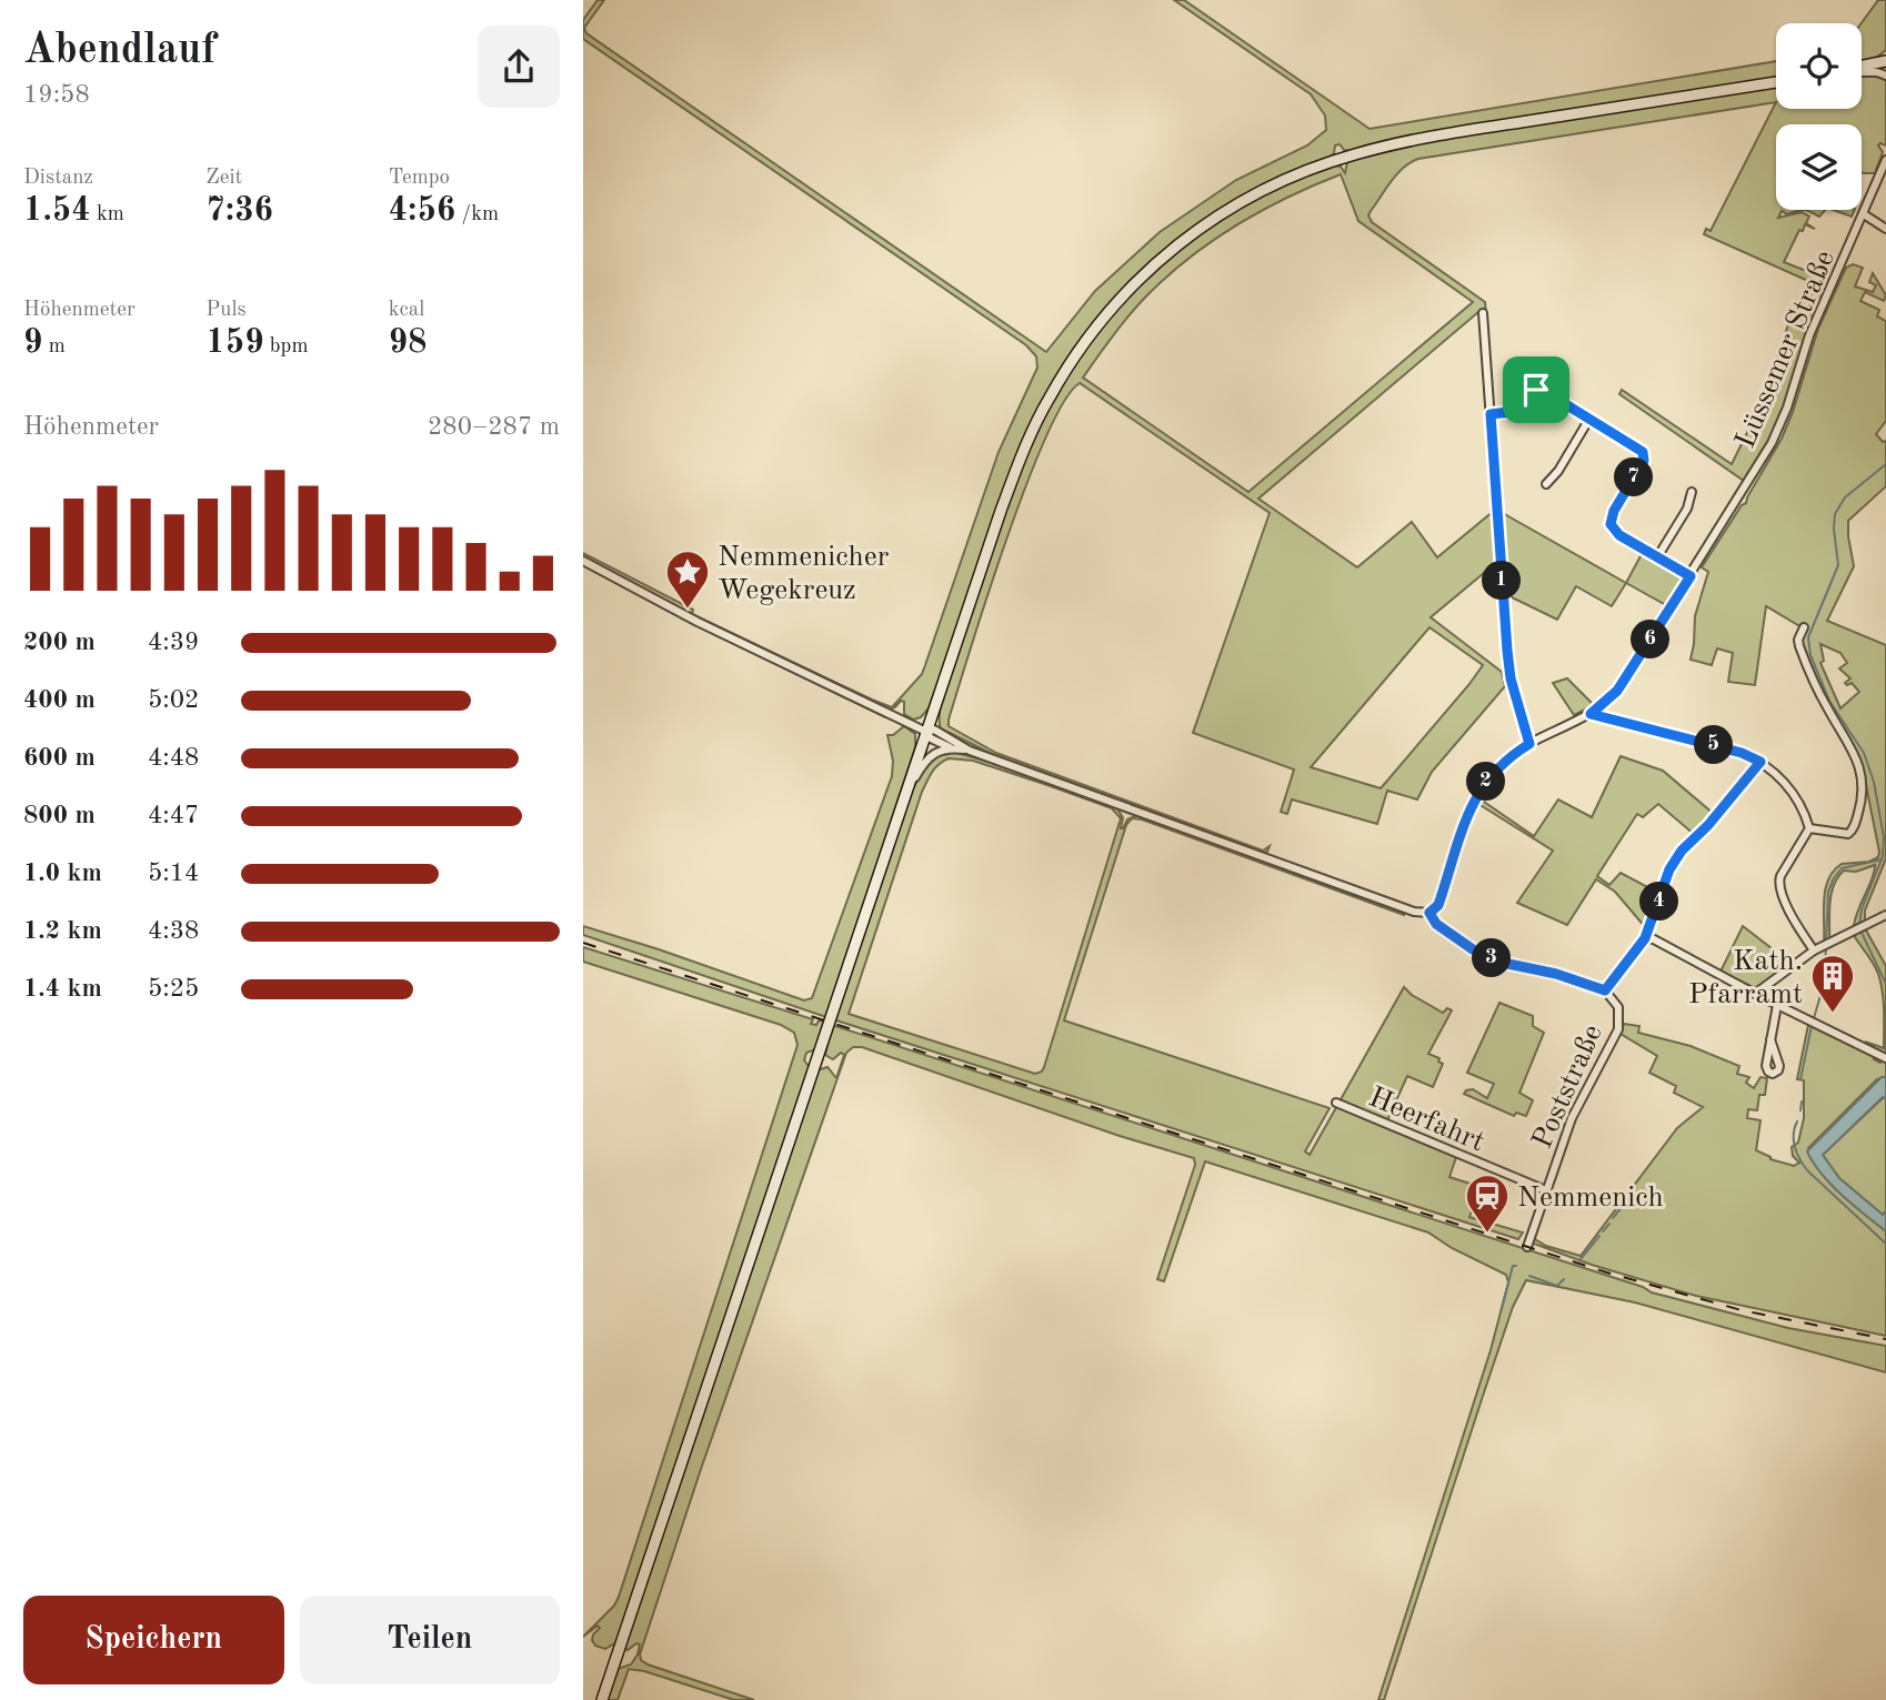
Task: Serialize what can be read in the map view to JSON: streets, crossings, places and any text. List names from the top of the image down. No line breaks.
{"streets":{"street":["Lüssemer Straße","Poststraße","Heerfahrt"]},"crossings":[["Poststraße","Heerfahrt"]],"places":{"place":["Nemmenicher Wegekreuz"],"building":["Kath. Pfarramt"],"station":["Nemmenich"]},"page":{"heading":["Abendlauf","19:58"],"stats":[["Distanz","1.54 km"],["Zeit","7:36"],["Tempo","4:56 /km"],["Höhenmeter","9 m"],["Puls","159 bpm"],["kcal","98"]],"chart":["Höhenmeter","280–287 m"],"pins":["7","1","6","5","2","4","3"],"list":[{"name":"200 m","note":"4:39"},{"name":"400 m","note":"5:02"},{"name":"600 m","note":"4:48"},{"name":"800 m","note":"4:47"},{"name":"1.0 km","note":"5:14"},{"name":"1.2 km","note":"4:38"},{"name":"1.4 km","note":"5:25"}],"buttons":["Speichern","Teilen"]}}
